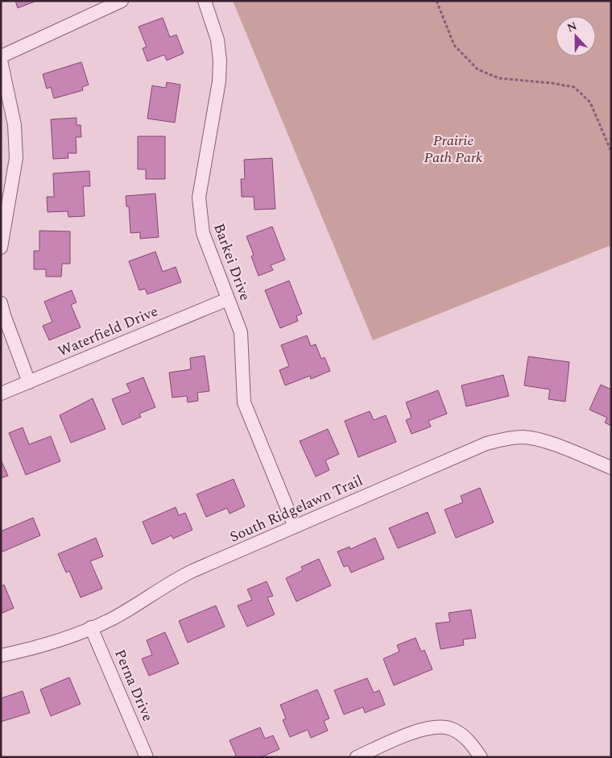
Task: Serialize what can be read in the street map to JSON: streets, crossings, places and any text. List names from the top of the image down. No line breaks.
{"streets":{"street":["Barkei Drive","Waterfield Drive","South Ridgelawn Trail","Perna Drive"]},"crossings":[["Barkei Drive","Waterfield Drive"],["Barkei Drive","South Ridgelawn Trail"],["South Ridgelawn Trail","Perna Drive"]],"parks":["Prairie Path Park"],"north":"top"}
